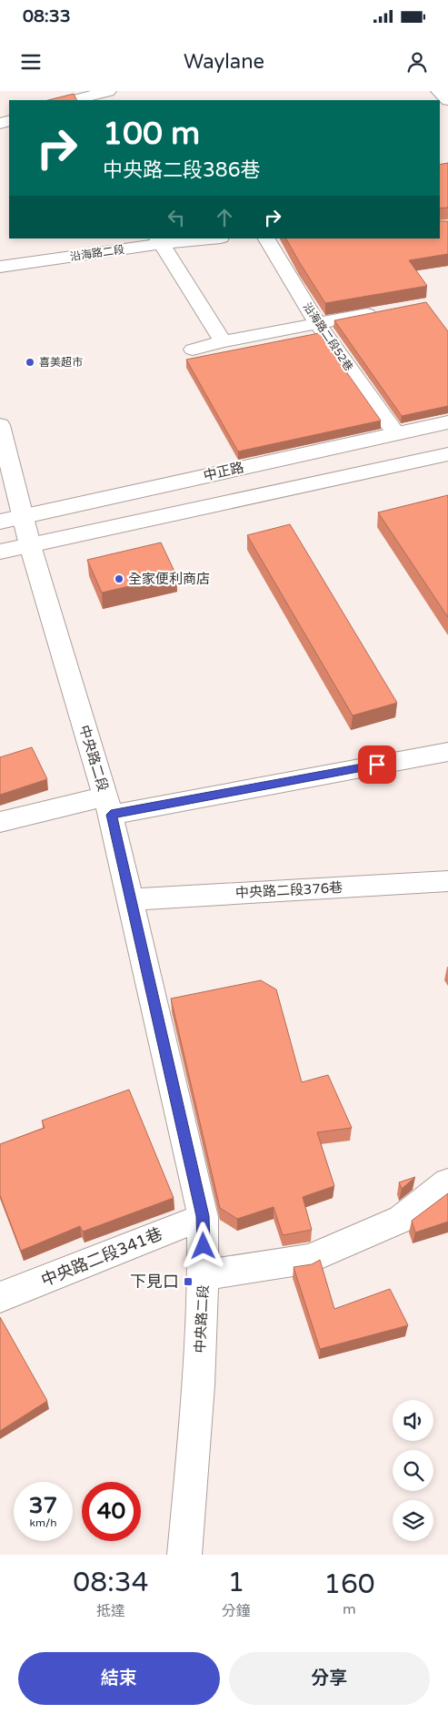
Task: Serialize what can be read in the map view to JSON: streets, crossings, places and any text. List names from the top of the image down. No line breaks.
{"streets":{"street":["沿海路二段","沿海路二段52巷","中正路","中央路二段","中央路二段376巷","中央路二段341巷"]},"crossings":[["沿海路二段52巷","中正路"],["中正路","中央路二段"],["中央路二段","中央路二段376巷"],["中央路二段","中央路二段341巷"]],"places":{"other":["喜美超市","全家便利商店"],"transit":["下見口"]},"page":{"status":"08:33","header":"Waylane","turn":["100 m","中央路二段386巷"],"speed":"37 km/h","limit":"40","eta":["08:34","抵達","1","分鐘","160","m"],"buttons":["結束","分享"]}}
